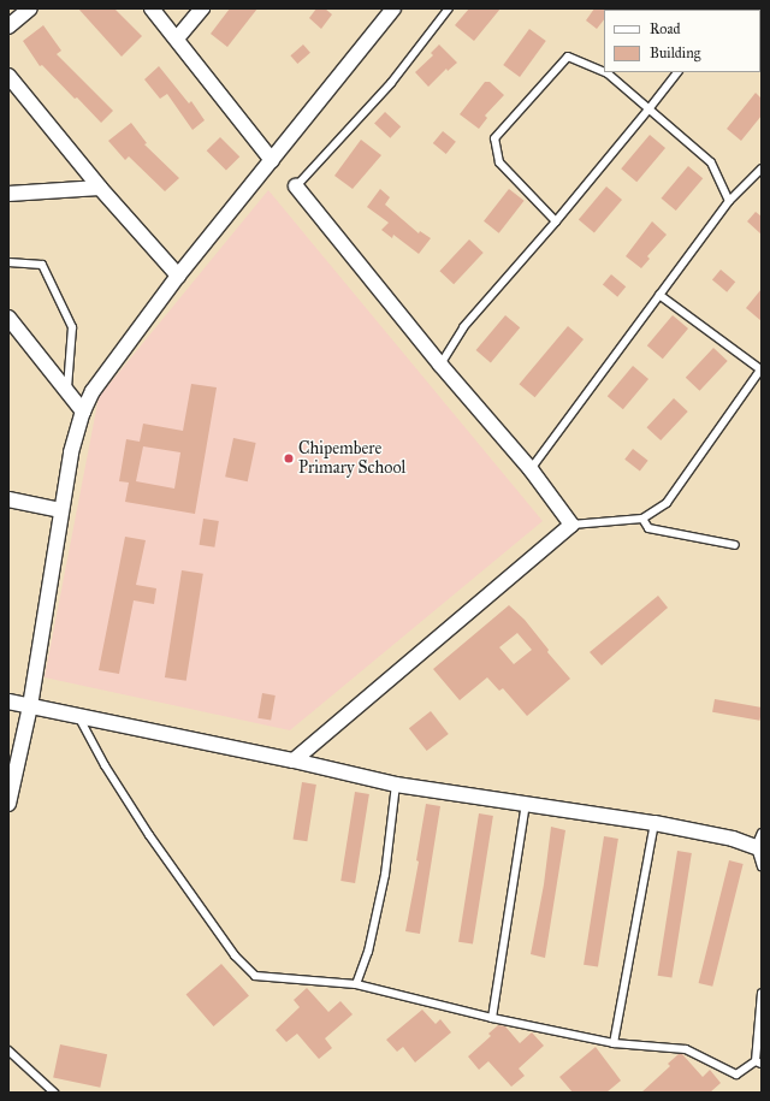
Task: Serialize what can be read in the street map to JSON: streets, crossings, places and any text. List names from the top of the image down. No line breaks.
{"places":["Chipembere Primary School"],"legend":["Road","Building"]}
